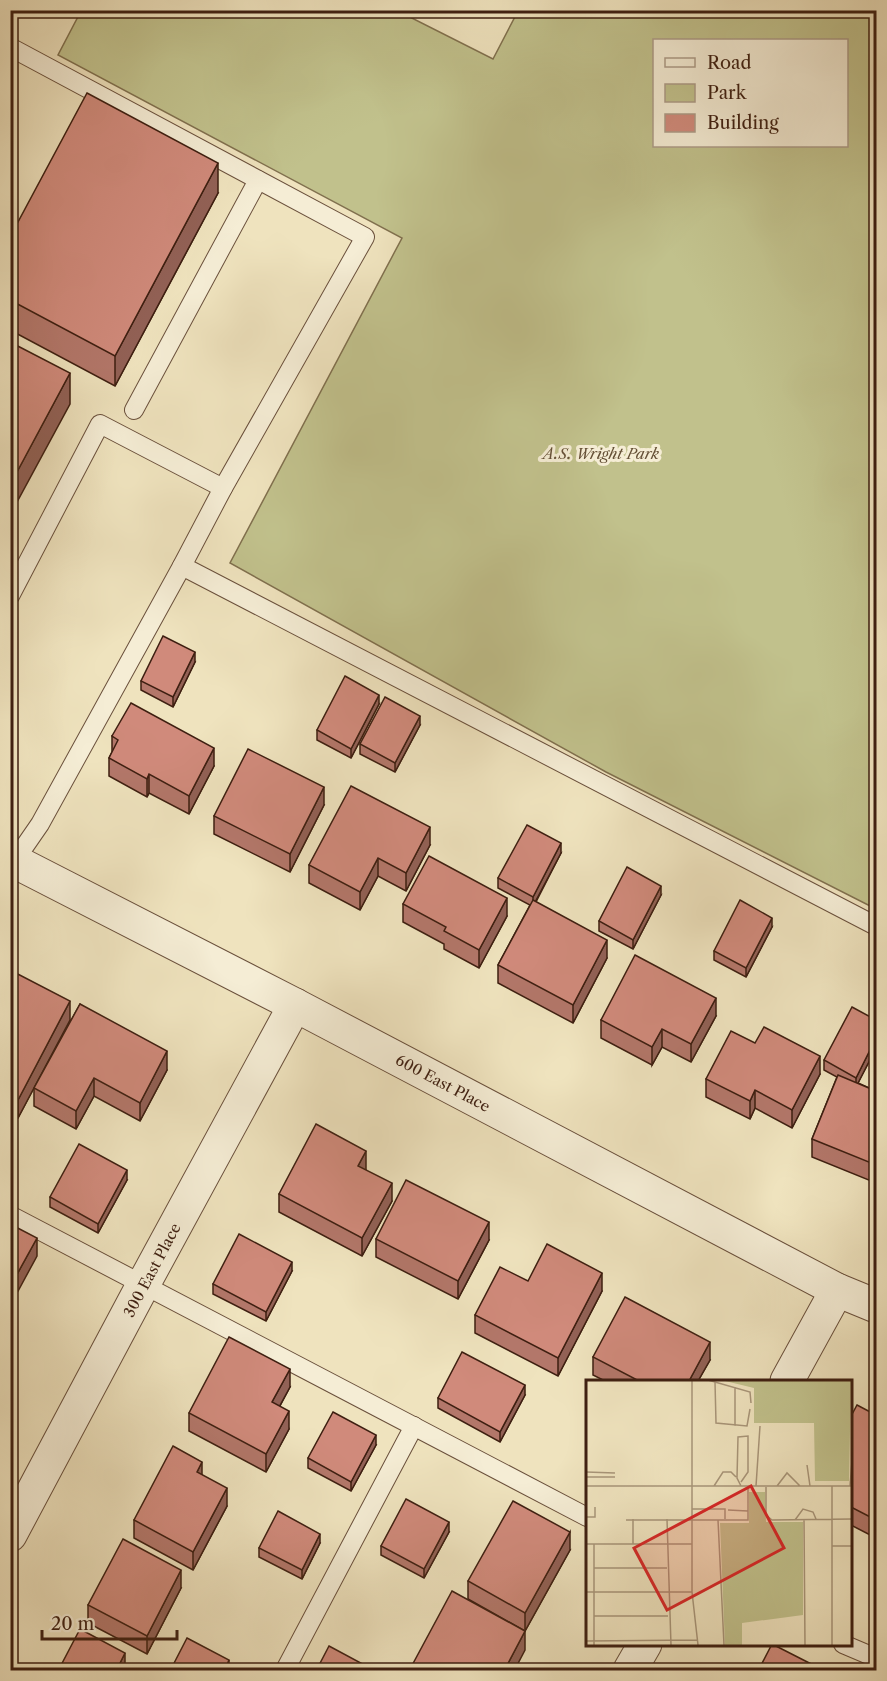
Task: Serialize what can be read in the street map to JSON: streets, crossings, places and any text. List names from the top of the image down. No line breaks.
{"streets":{"street":["600 East Place","300 East Place"]},"crossings":[["600 East Place","300 East Place"]],"parks":["A.S. Wright Park"],"legend":["Road","Park","Building"],"scale_bar":"20 m"}
